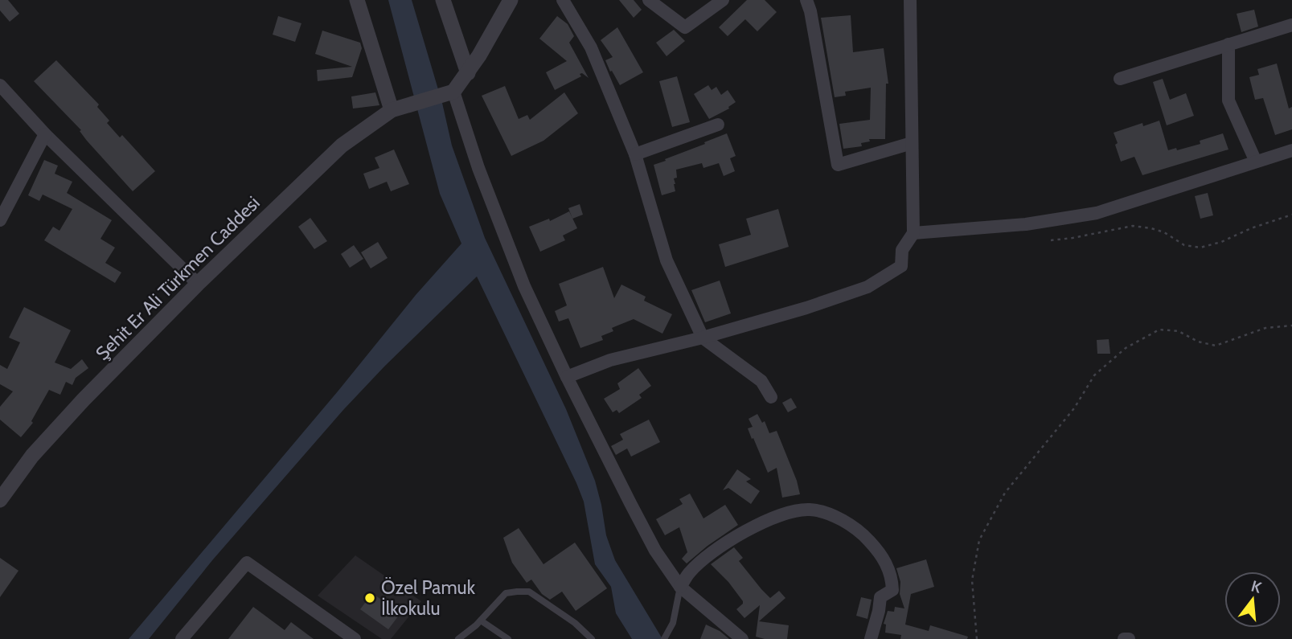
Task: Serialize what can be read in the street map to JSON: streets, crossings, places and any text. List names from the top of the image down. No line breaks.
{"streets":{"street":["Şehit Er Ali Türkmen Caddesi"]},"places":["Özel Pamuk İlkokulu"],"north":"top"}
